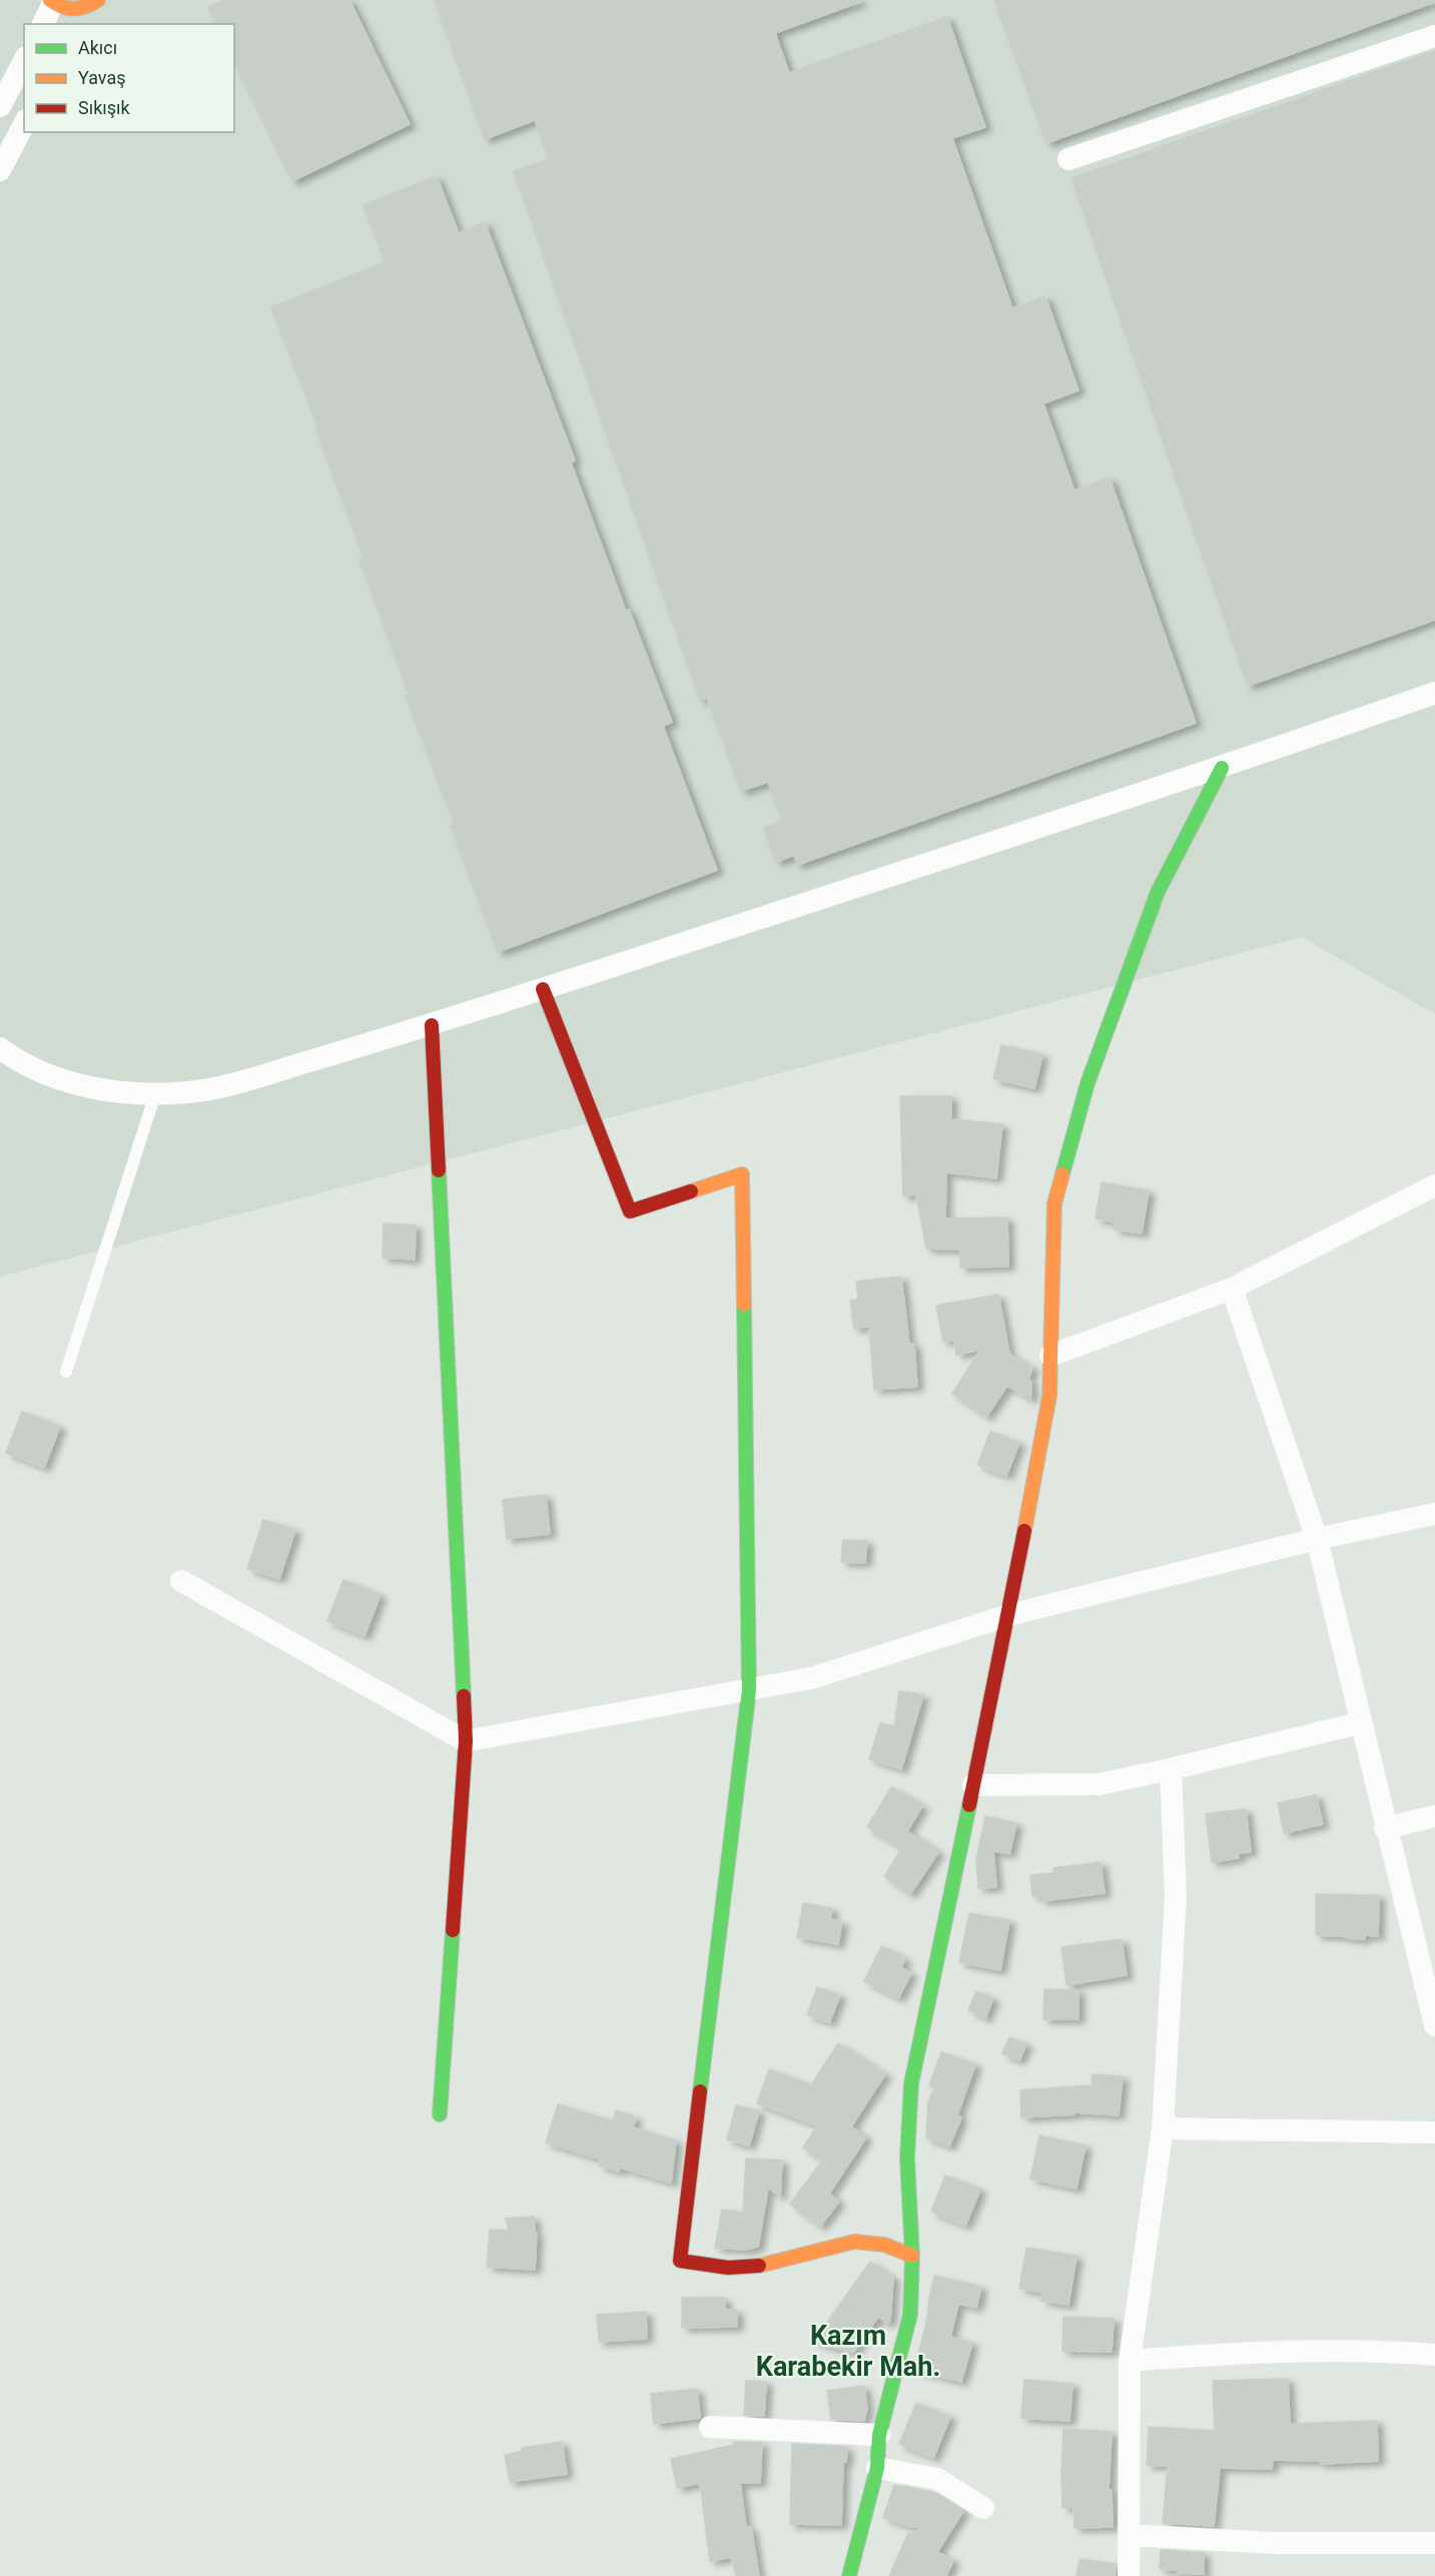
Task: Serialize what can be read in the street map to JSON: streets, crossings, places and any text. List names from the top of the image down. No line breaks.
{"districts":["Kazım Karabekir Mah."],"legend":["Akıcı","Yavaş","Sıkışık"]}
